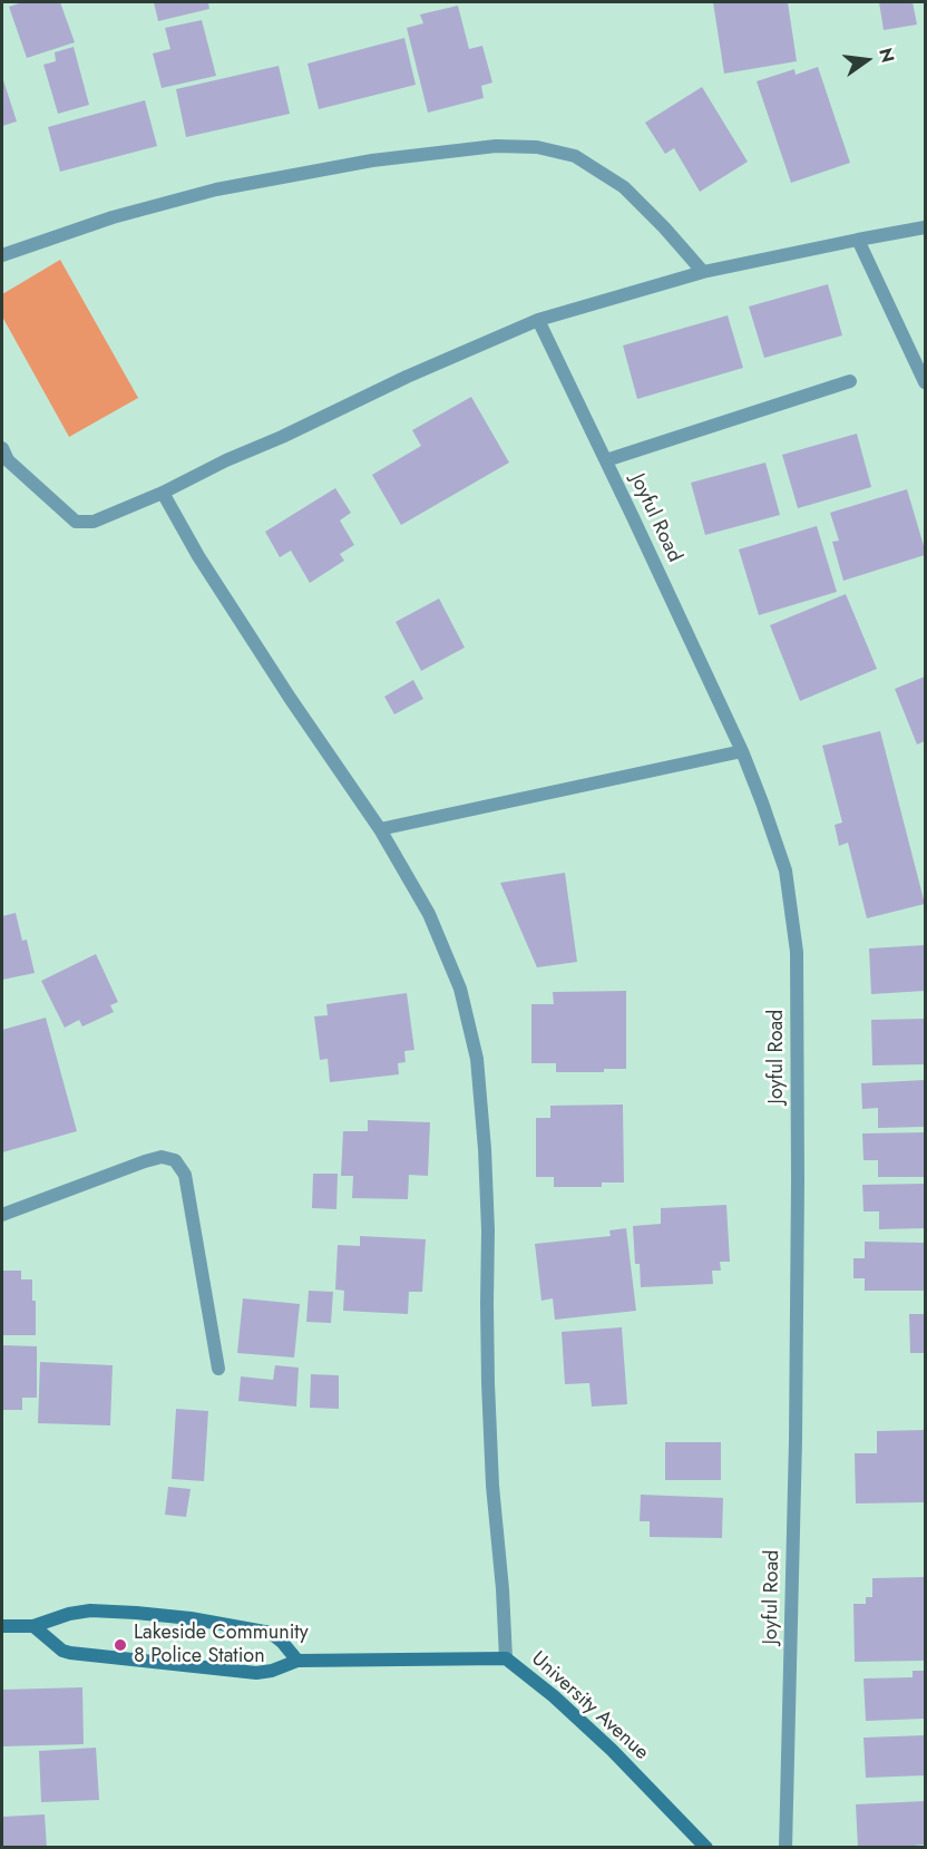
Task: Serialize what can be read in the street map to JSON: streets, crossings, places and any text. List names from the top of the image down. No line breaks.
{"streets":{"street":["Joyful Road","University Avenue"]},"places":["Lakeside Community 8 Police Station"],"north":"right"}
